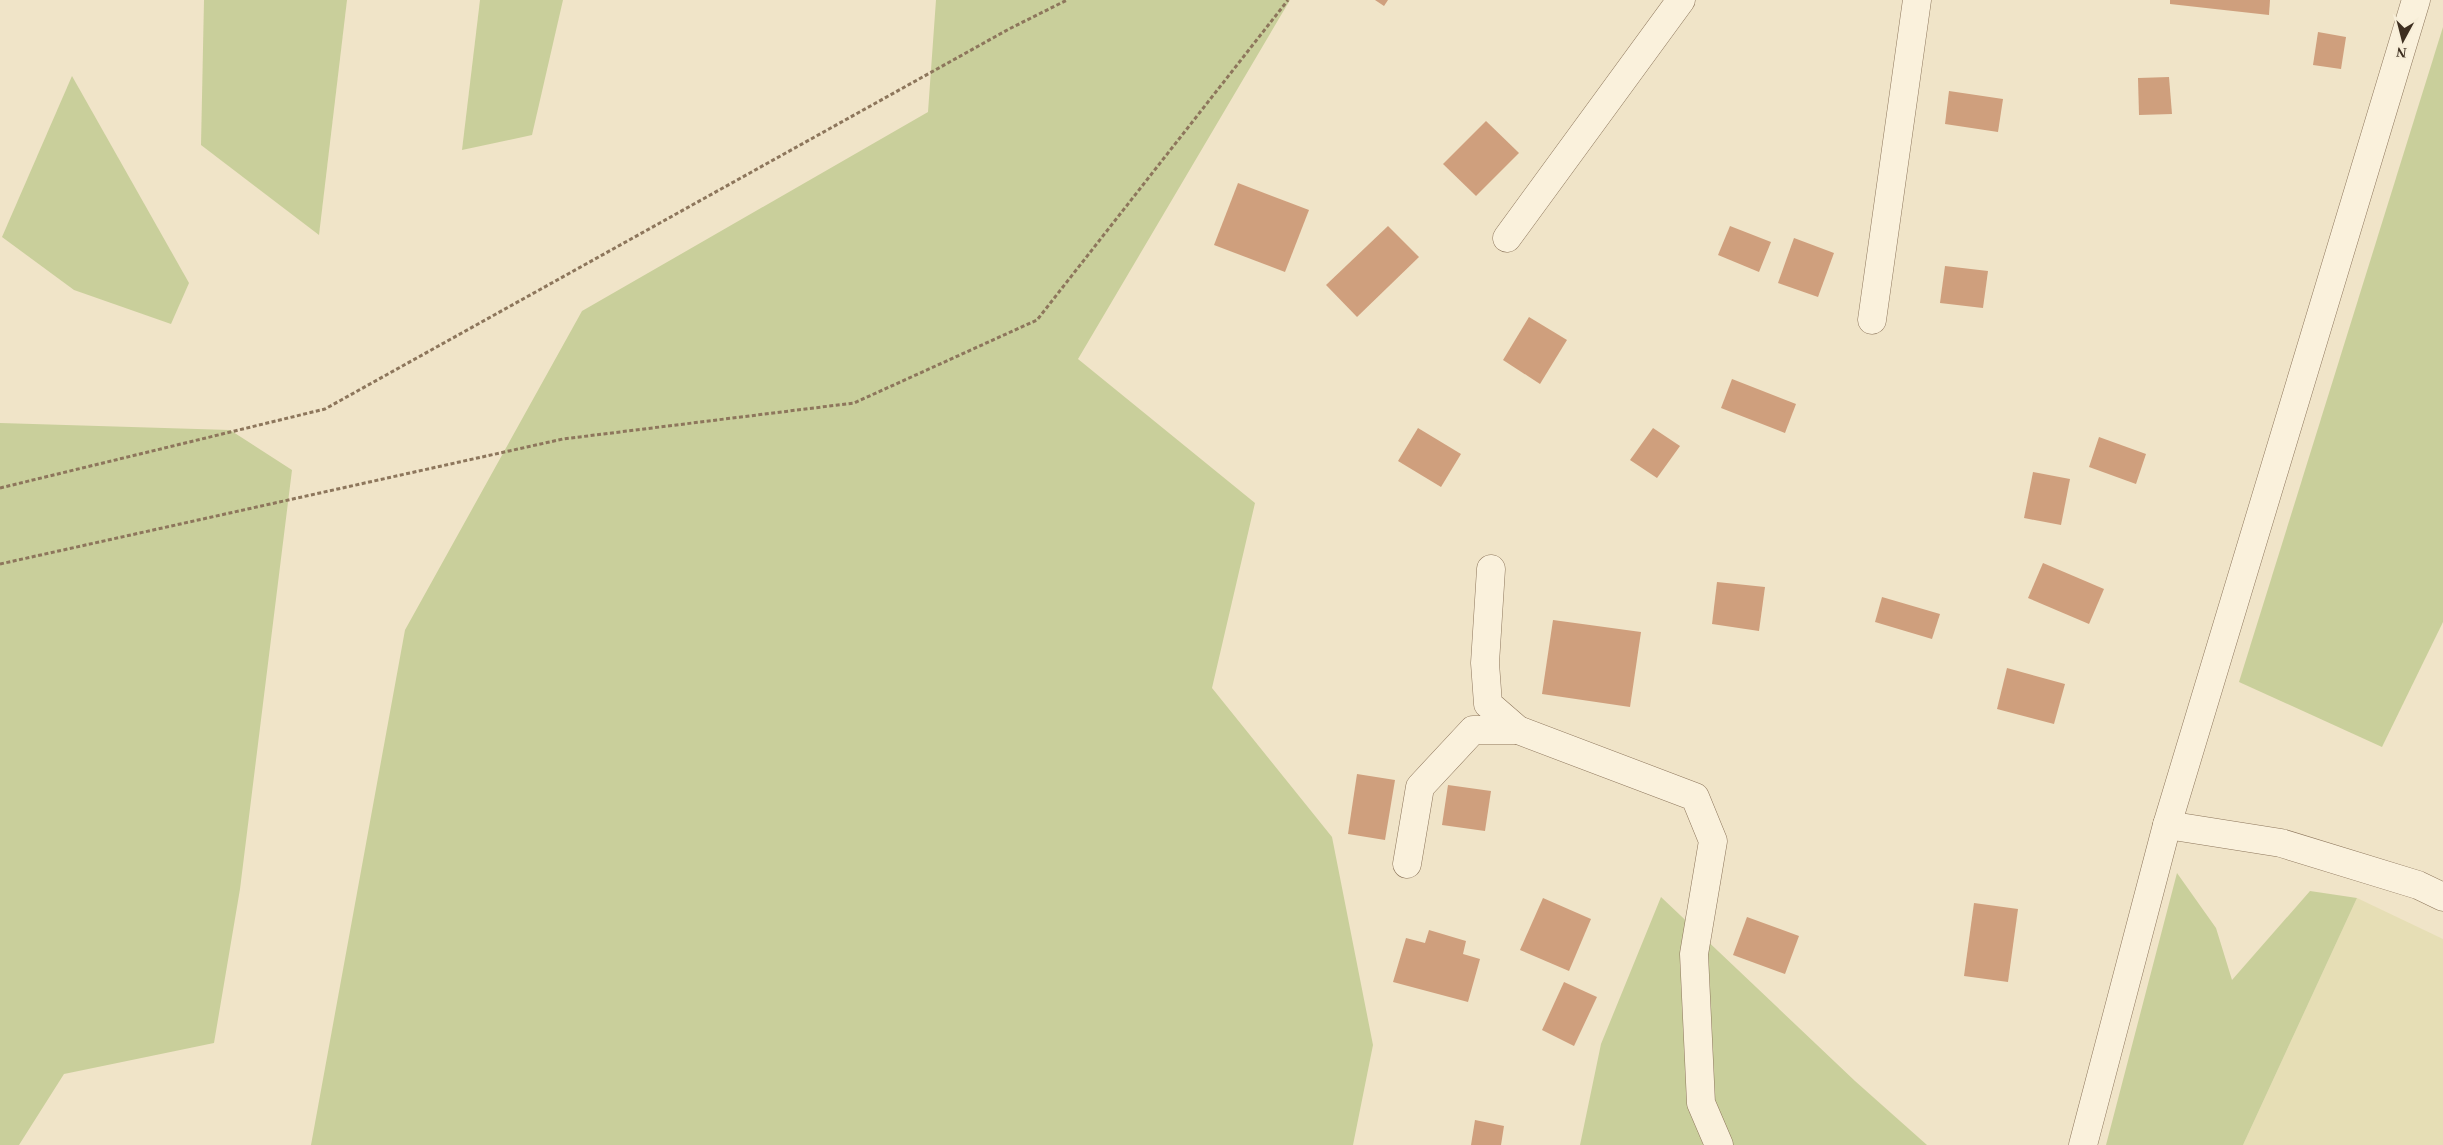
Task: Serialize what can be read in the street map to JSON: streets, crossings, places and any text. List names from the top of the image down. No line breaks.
{"north":"bottom"}
